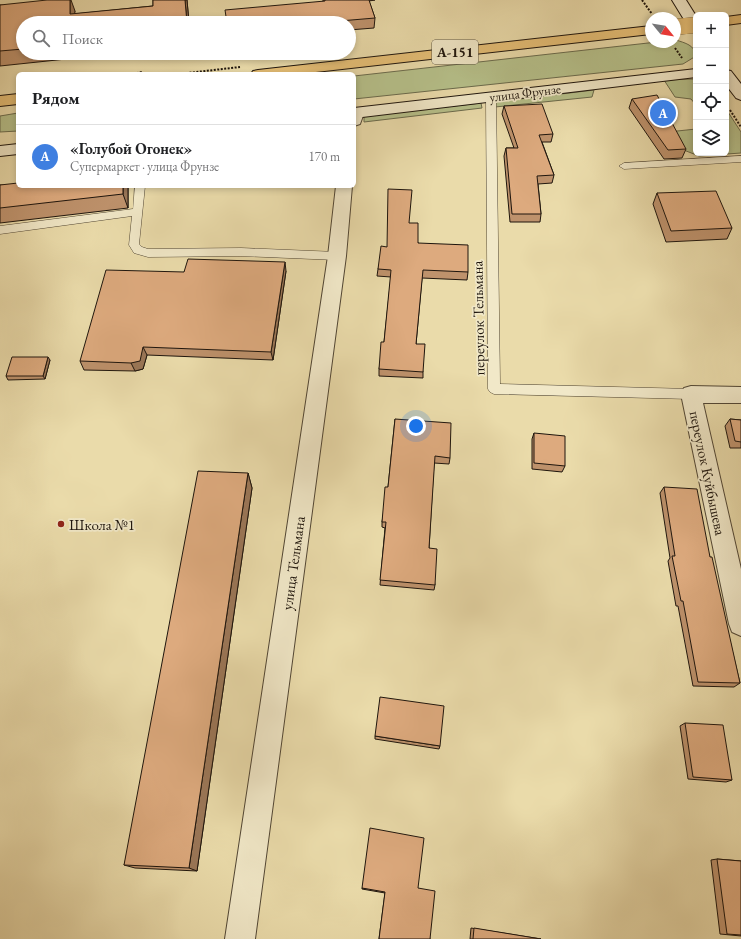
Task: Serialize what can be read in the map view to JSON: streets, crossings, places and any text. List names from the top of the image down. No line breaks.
{"streets":{"highway":["А-151"],"street":["улица Фрунзе","переулок Куйбышева","улица Тельмана"],"lane":["переулок Тельмана"]},"crossings":[["улица Фрунзе","переулок Тельмана"],["переулок Тельмана","переулок Куйбышева"]],"places":["Школа №1"],"north":"bottom right","page":{"map_buttons":["+","−"],"search":"Поиск","heading":"Рядом","pins":"A","list":[{"mark":"A","name":"«Голубой Огонек»","note":"Супермаркет · улица Фрунзе","value":"170 m"}]}}
